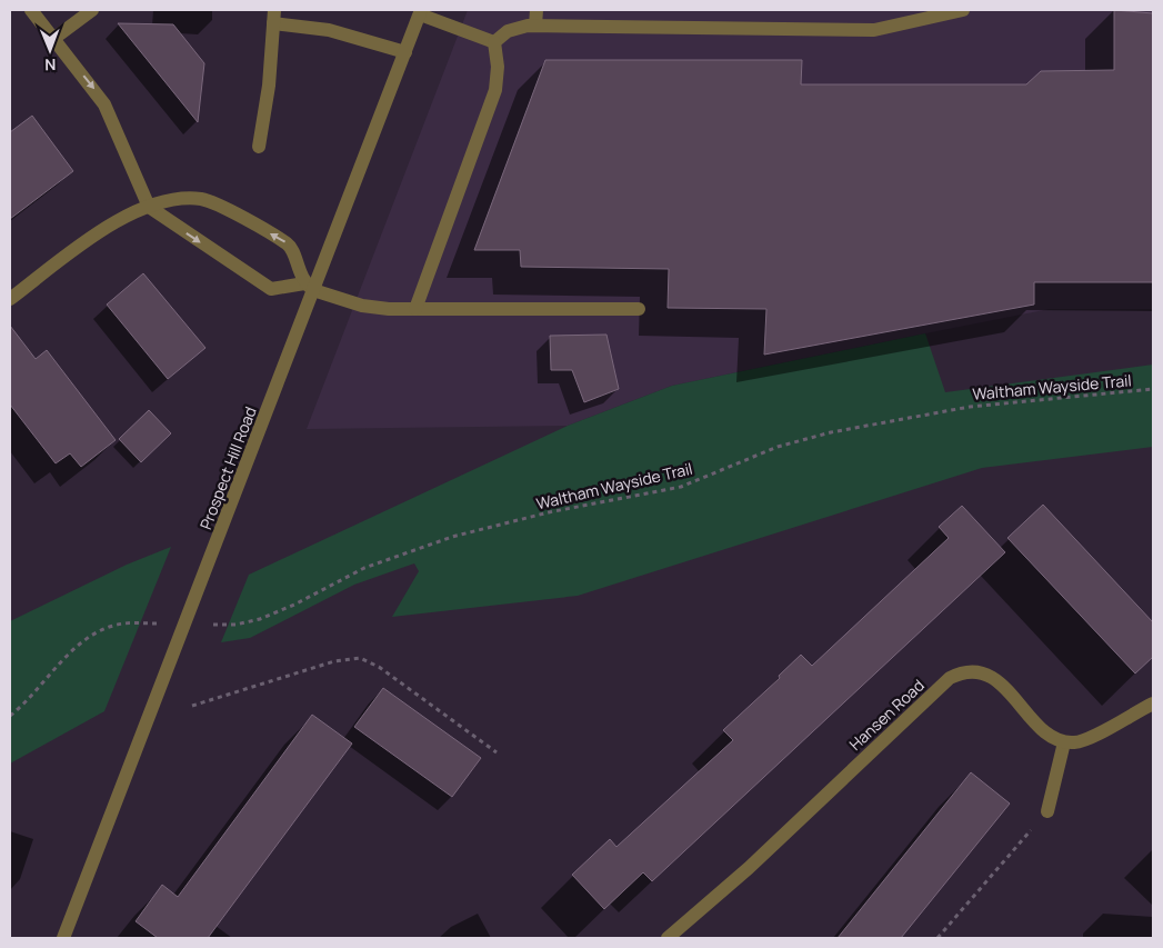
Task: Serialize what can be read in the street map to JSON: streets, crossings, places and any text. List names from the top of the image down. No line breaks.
{"streets":{"street":["Prospect Hill Road","Hansen Road"],"path":["Waltham Wayside Trail"]},"north":"bottom"}
